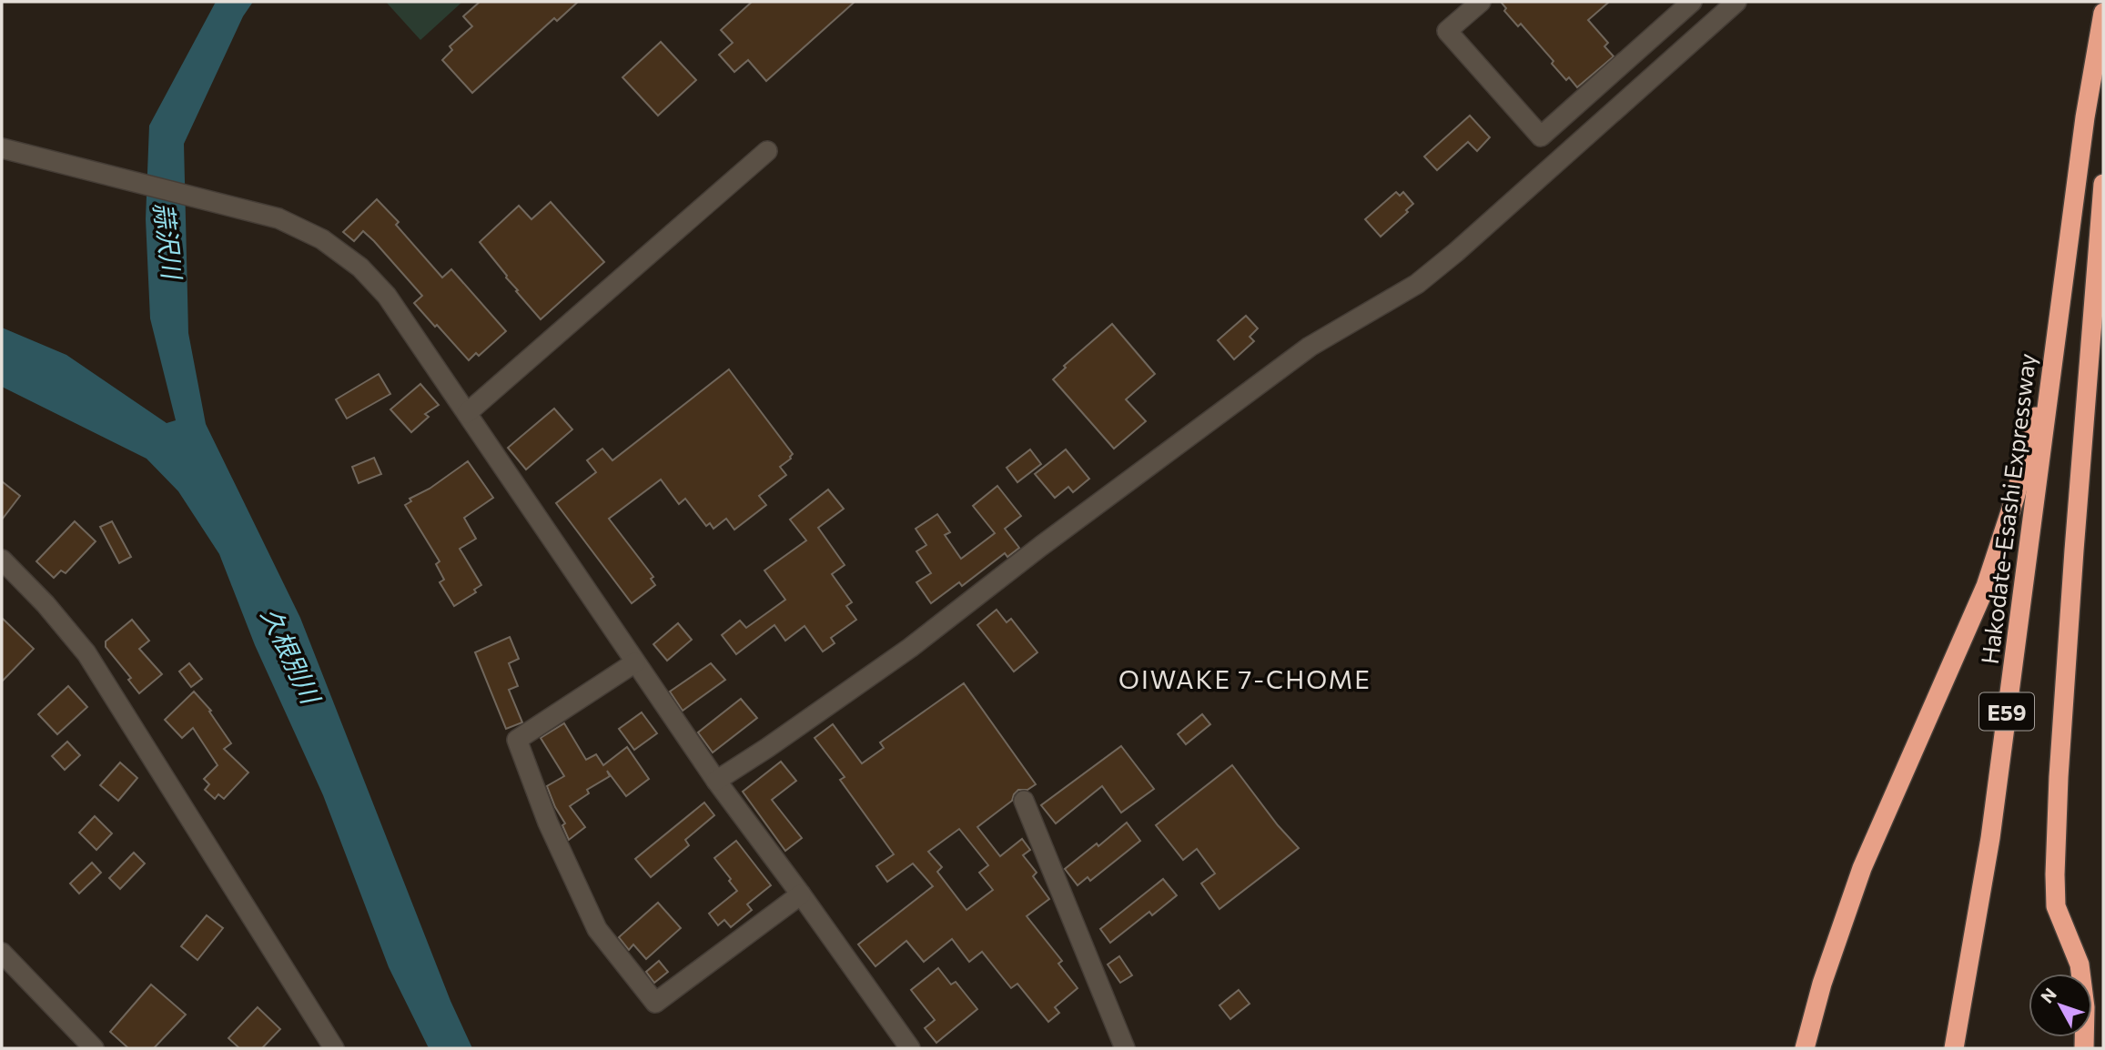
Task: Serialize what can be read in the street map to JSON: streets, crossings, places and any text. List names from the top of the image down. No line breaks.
{"streets":{"highway":["Hakodate-Esashi Expressway","E59"]},"districts":["OIWAKE 7-CHOME"],"water":["蒜沢川","久根別川"],"north":"top left"}
